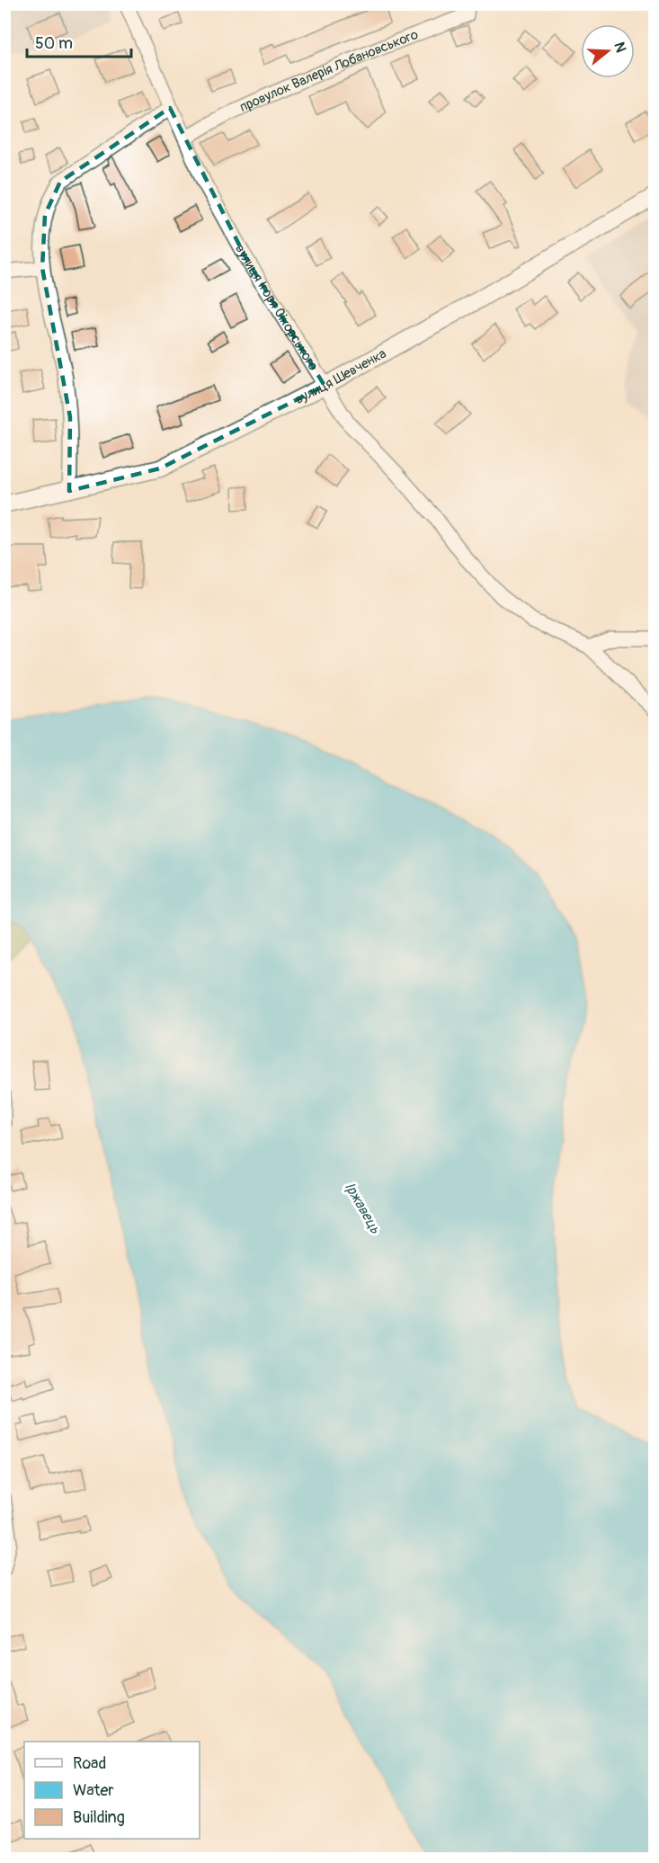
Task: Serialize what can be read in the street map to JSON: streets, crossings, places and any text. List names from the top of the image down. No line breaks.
{"streets":{"street":["провулок Валерія Лобановського","вулиця Ігоря Сікорського","вулиця Шевченка"]},"crossings":[["провулок Валерія Лобановського","вулиця Ігоря Сікорського"],["вулиця Ігоря Сікорського","вулиця Шевченка"]],"water":["Іржавець"],"legend":["Road","Water","Building"],"scale_bar":"50 m","north":"right"}
